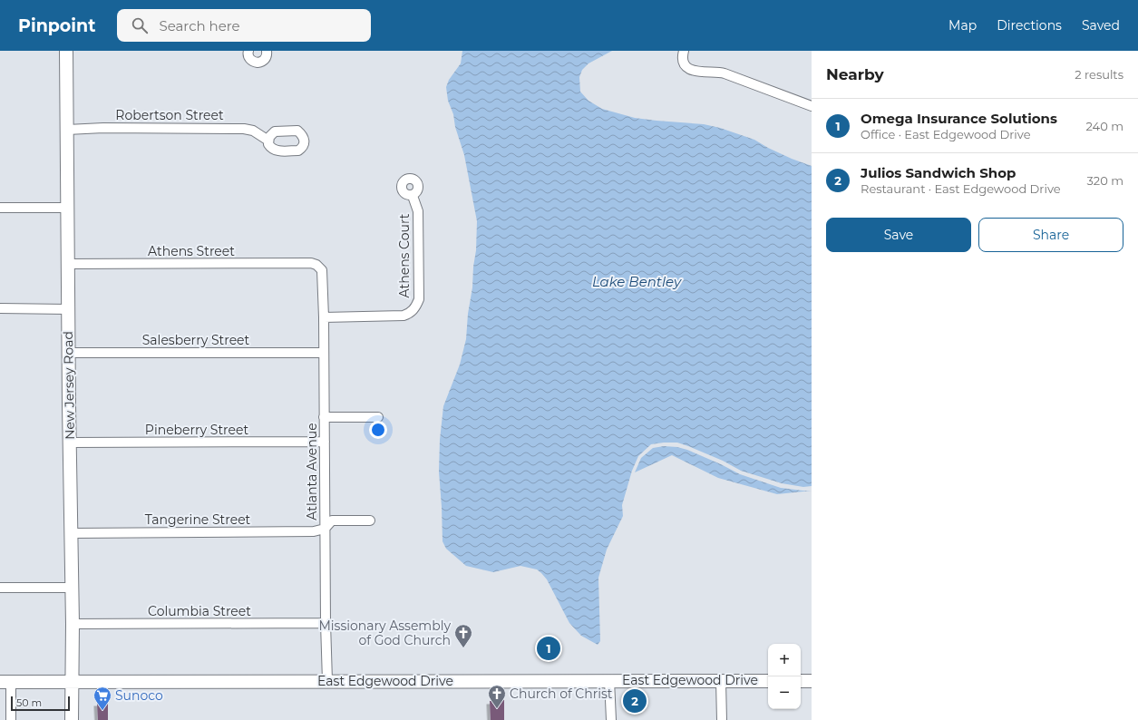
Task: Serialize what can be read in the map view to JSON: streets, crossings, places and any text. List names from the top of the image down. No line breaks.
{"streets":{"street":["Robertson Street","Athens Street","Athens Court","Salesberry Street","New Jersey Road","Pineberry Street","Atlanta Avenue","Tangerine Street","Columbia Street","East Edgewood Drive"]},"crossings":[["Robertson Street","New Jersey Road"],["Athens Street","New Jersey Road"],["Athens Street","Atlanta Avenue"],["Athens Court","Atlanta Avenue"],["Salesberry Street","New Jersey Road"],["Salesberry Street","Atlanta Avenue"],["New Jersey Road","Pineberry Street"],["New Jersey Road","Tangerine Street"],["New Jersey Road","Columbia Street"],["New Jersey Road","East Edgewood Drive"],["Pineberry Street","Atlanta Avenue"],["Atlanta Avenue","Tangerine Street"],["Atlanta Avenue","Columbia Street"],["Atlanta Avenue","East Edgewood Drive"]],"water":["Lake Bentley"],"places":{"church":["Missionary Assembly of God Church","Church of Christ"],"supermarket":["Sunoco"]},"scale_bar":"50 m","page":{"header":"Pinpoint","search":"Search here","nav":["Map","Directions","Saved"],"heading":["Nearby","2 results"],"list":[{"mark":"1","name":"Omega Insurance Solutions","note":"Office · East Edgewood Drive","value":"240 m"},{"mark":"2","name":"Julios Sandwich Shop","note":"Restaurant · East Edgewood Drive","value":"320 m"}],"buttons":["Save","Share"],"pins":["1","2"],"map_buttons":["+","−"],"scale":"50 m"}}
